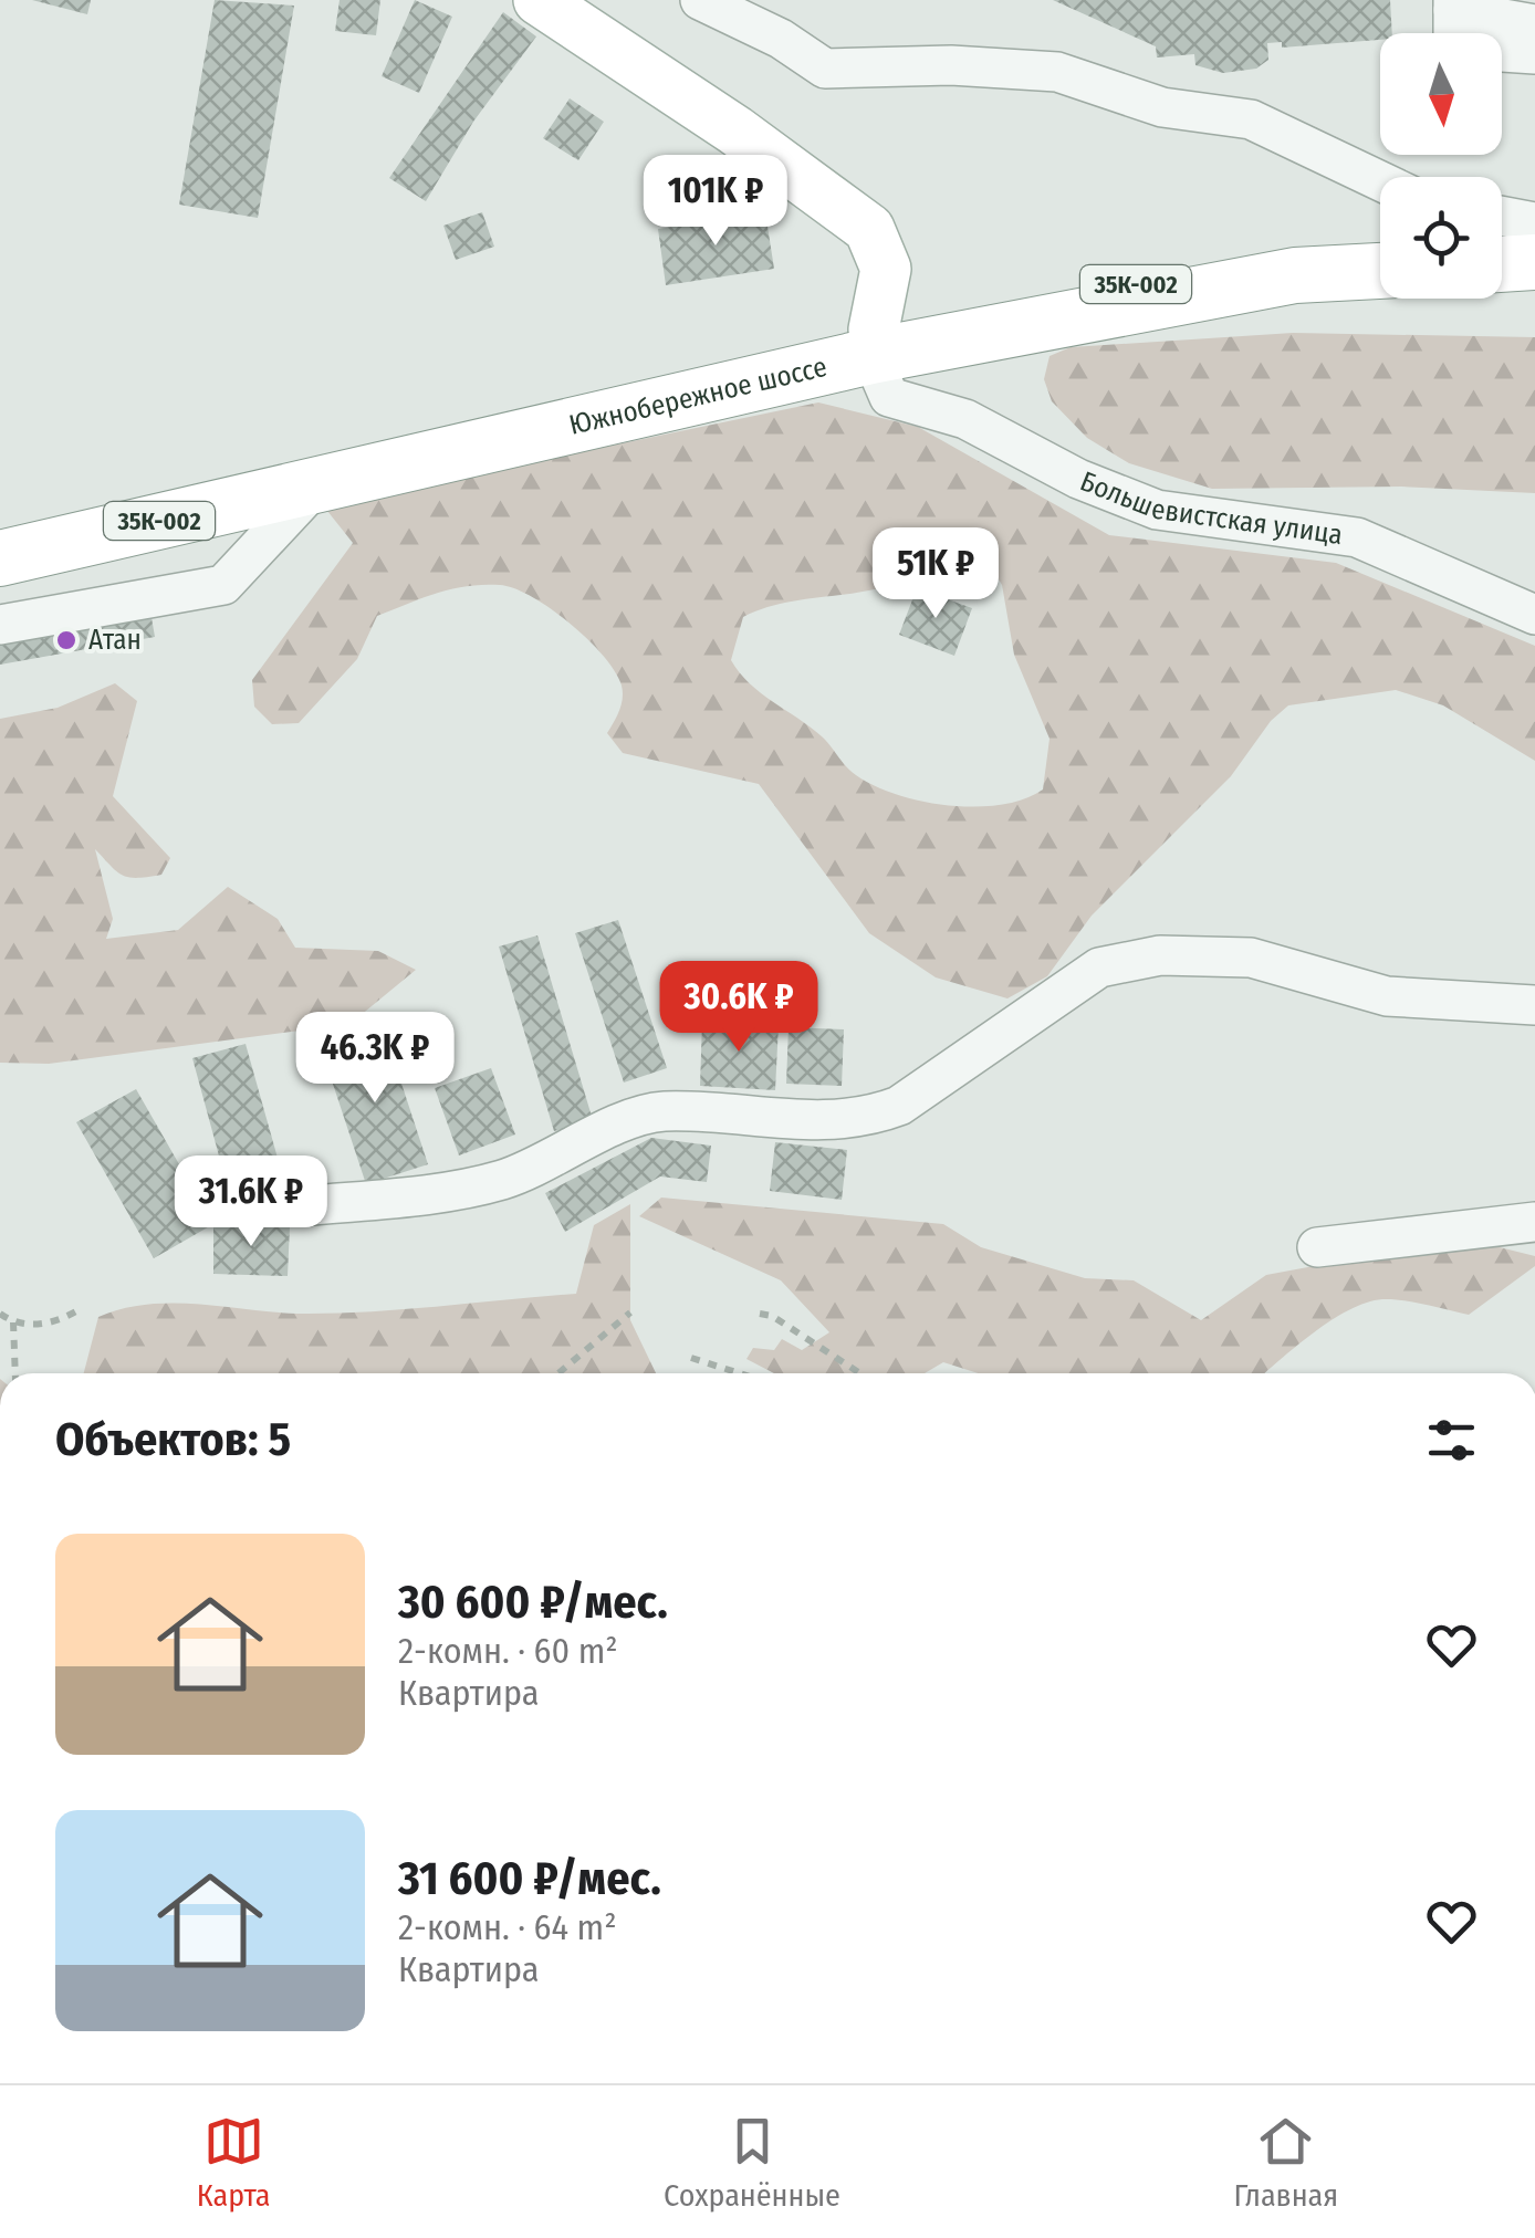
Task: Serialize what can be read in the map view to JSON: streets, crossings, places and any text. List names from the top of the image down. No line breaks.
{"streets":{"highway":["35К-002","Южнобережное шоссе"],"street":["Большевистская улица"]},"crossings":[["Южнобережное шоссе","Большевистская улица"]],"places":["Атан"],"north":"bottom","page":{"price":["101K ₽","51K ₽","30.6K ₽","46.3K ₽","31.6K ₽"],"heading":"Объектов: 5","list":[{"name":"30 600 ₽/мес.","note":"2-комн. · 60 m² · Квартира"},{"name":"31 600 ₽/мес.","note":"2-комн. · 64 m² · Квартира"}],"tabs":["Карта","Сохранённые","Главная"]}}
